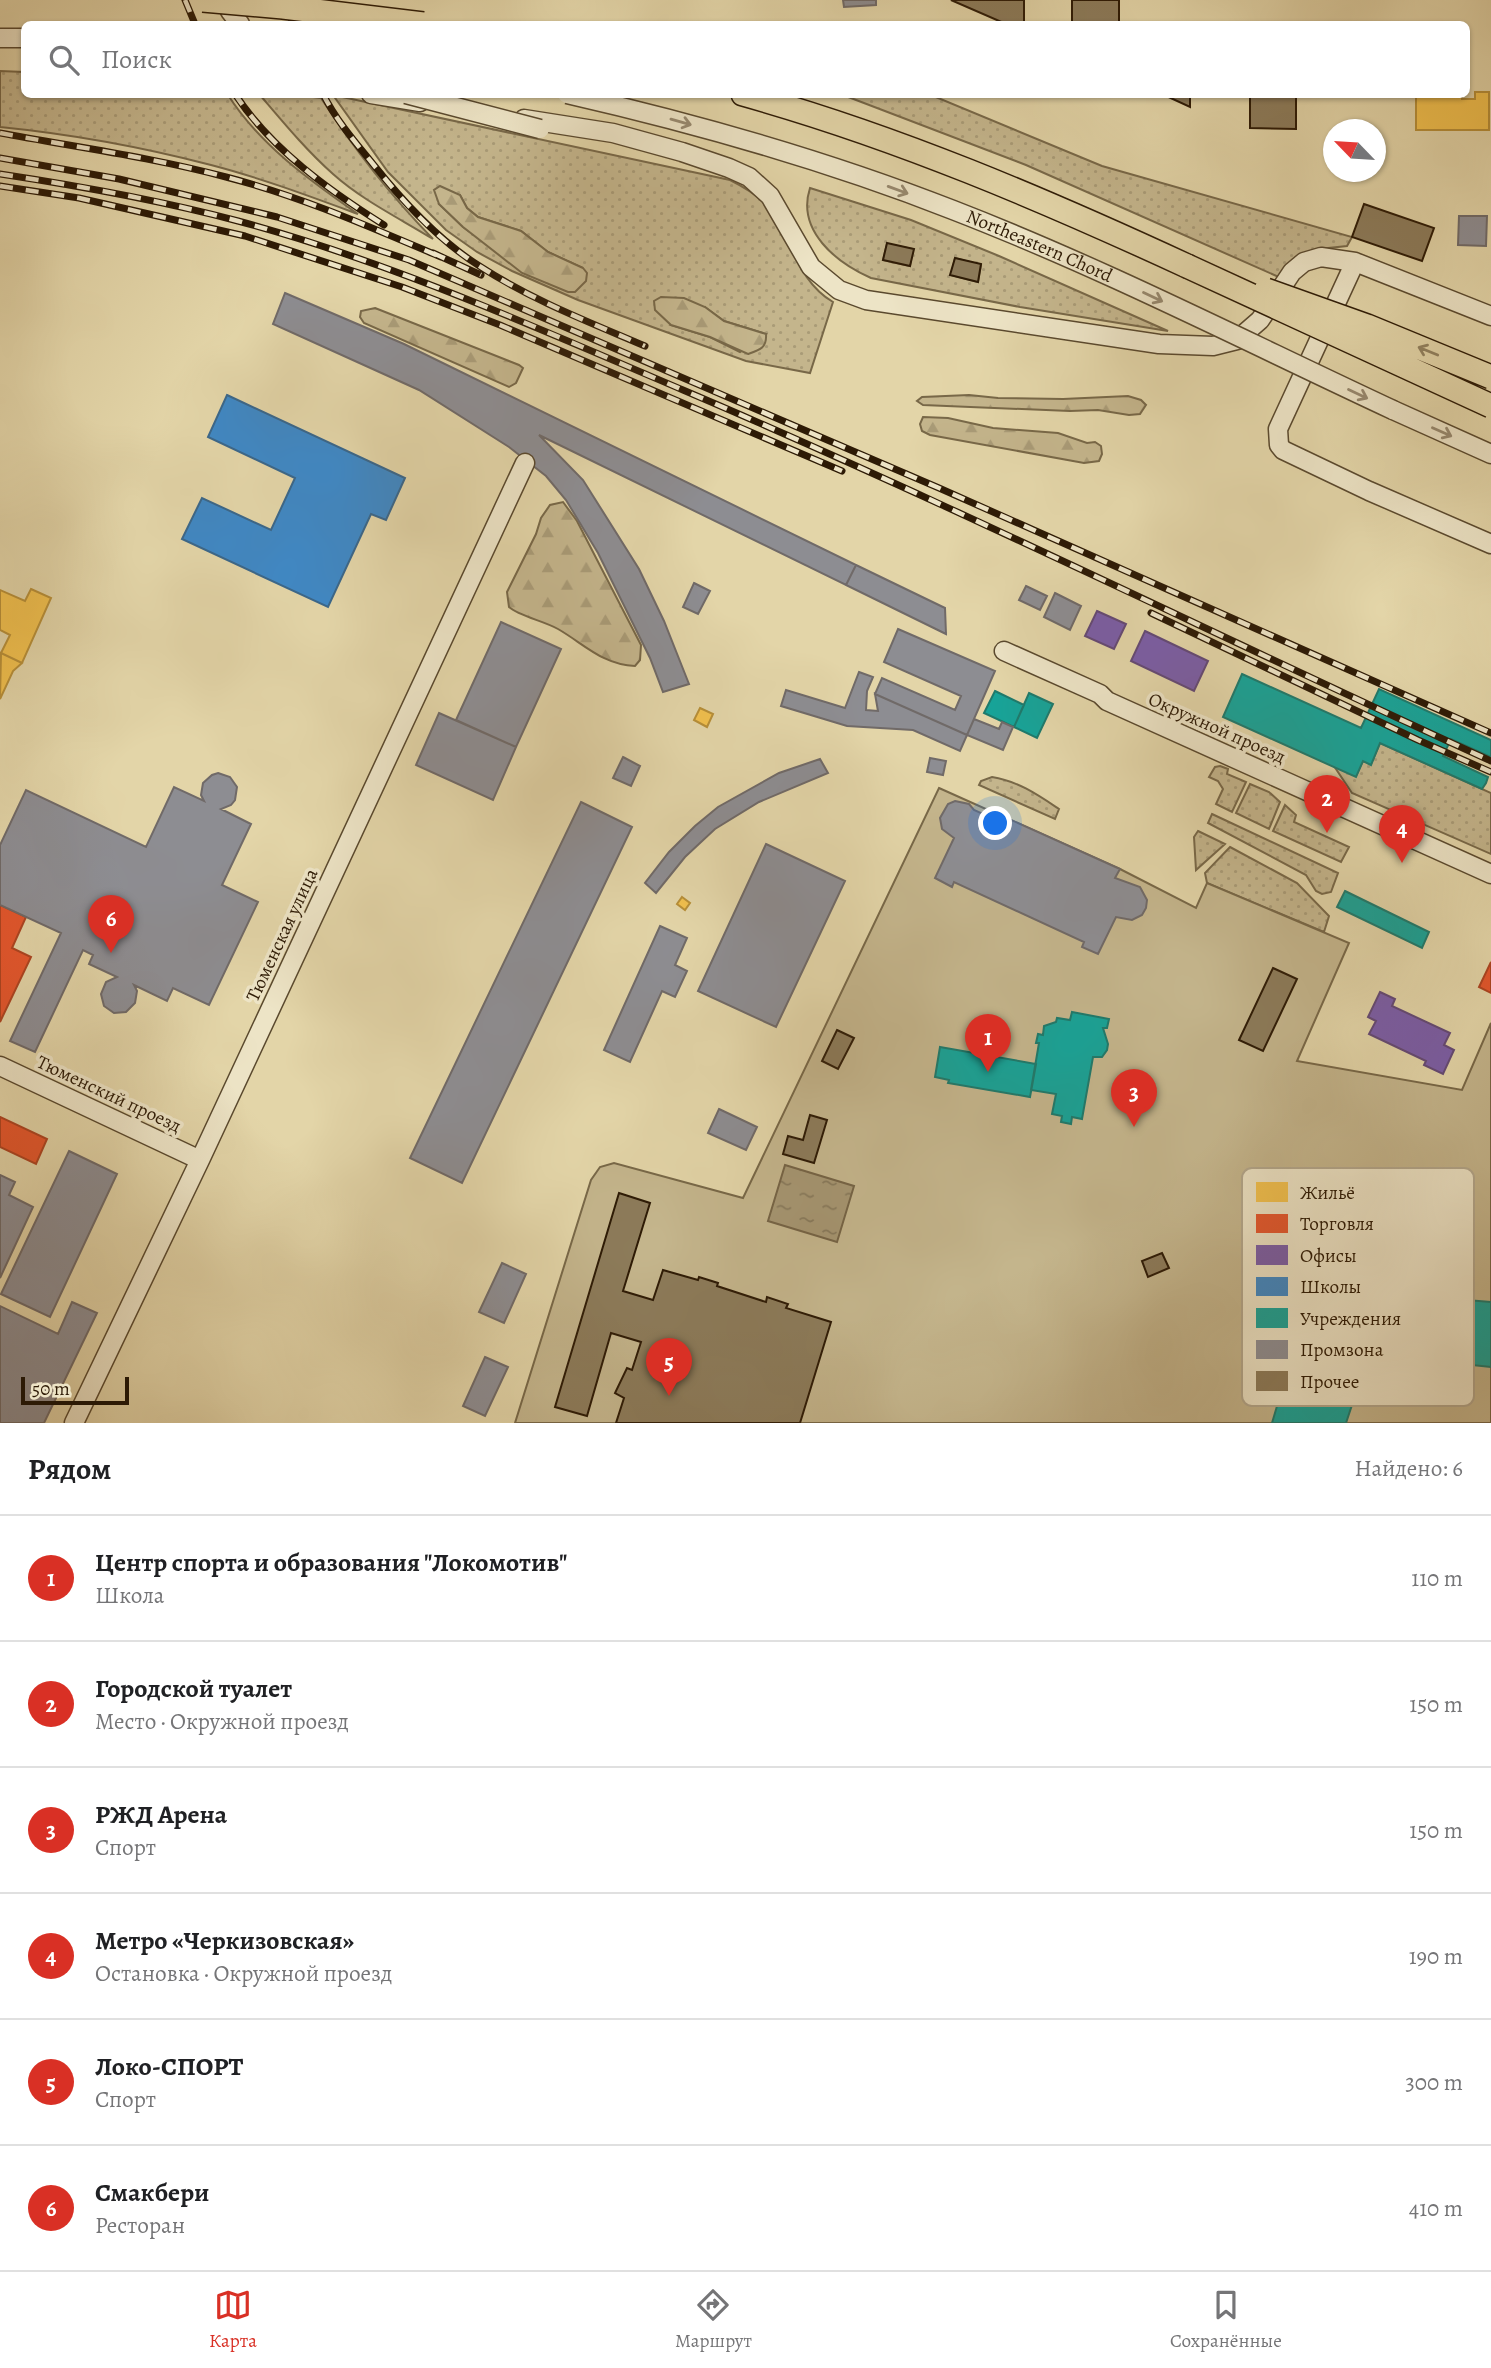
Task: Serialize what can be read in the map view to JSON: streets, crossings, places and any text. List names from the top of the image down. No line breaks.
{"streets":{"street":["Northeastern Chord","Окружной проезд","Тюменская улица","Тюменский проезд"]},"crossings":[["Тюменская улица","Тюменский проезд"]],"one_way":["Northeastern Chord"],"legend":["Жильё","Торговля","Офисы","Школы","Учреждения","Промзона","Прочее"],"scale_bar":"50 m","north":"top left","page":{"search":"Поиск","pins":["2","4","6","1","3","5"],"scale":"50 m","heading":["Рядом","Найдено: 6"],"list":[{"mark":"1","name":"Центр спорта и образования \"Локомотив\"","note":"Школа","value":"110 m"},{"mark":"2","name":"Городской туалет","note":"Место · Окружной проезд","value":"150 m"},{"mark":"3","name":"РЖД Арена","note":"Спорт","value":"150 m"},{"mark":"4","name":"Метро «Черкизовская»","note":"Остановка · Окружной проезд","value":"190 m"},{"mark":"5","name":"Локо-СПОРТ","note":"Спорт","value":"300 m"},{"mark":"6","name":"Смакбери","note":"Ресторан","value":"410 m"}],"nav":["Карта","Маршрут","Сохранённые"]}}
